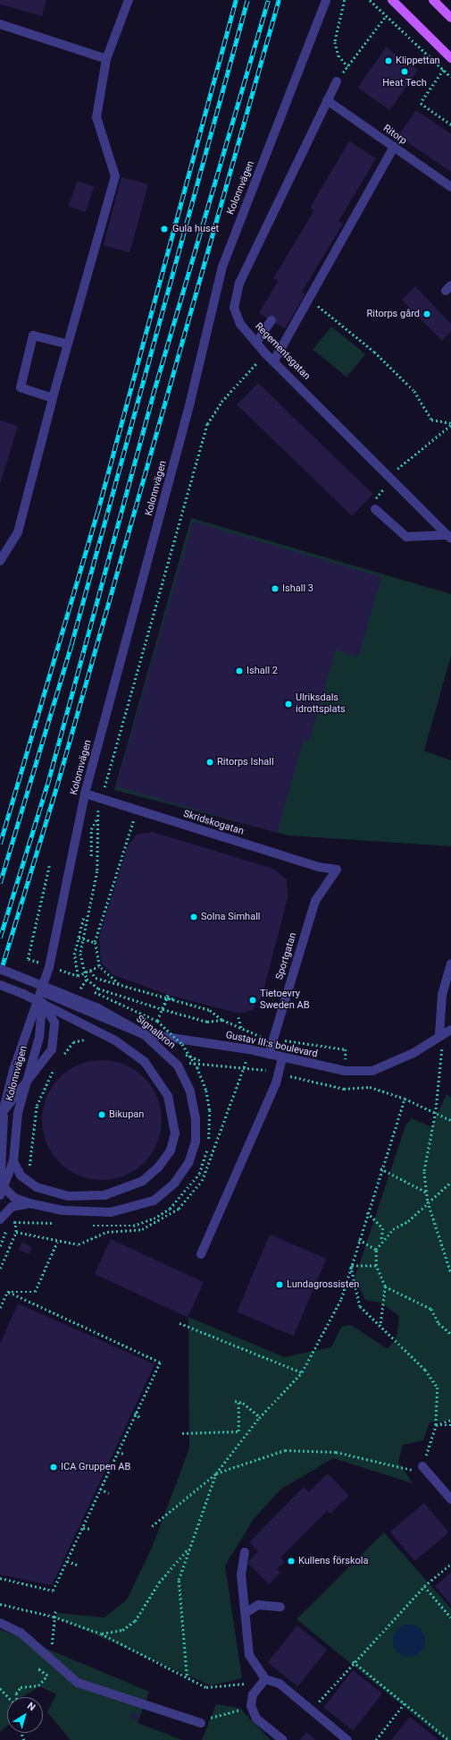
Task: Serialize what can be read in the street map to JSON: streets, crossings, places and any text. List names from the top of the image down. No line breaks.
{"streets":{"street":["Ritorp","Kolonnvägen","Regementsgatan","Skridskogatan","Sportgatan","Signalbron","Gustav III:s boulevard"]},"crossings":[["Ritorp","Regementsgatan"],["Kolonnvägen","Skridskogatan"],["Kolonnvägen","Gustav III:s boulevard"],["Skridskogatan","Sportgatan"],["Sportgatan","Gustav III:s boulevard"]],"places":["Klippettan","Heat Tech","Gula huset","Ritorps gård","Ishall 3","Ishall 2","Ulriksdals idrottsplats","Ritorps Ishall","Solna Simhall","Tietoevry Sweden AB","Bikupan","Lundagrossisten","ICA Gruppen AB","Kullens förskola"],"north":"top right"}
